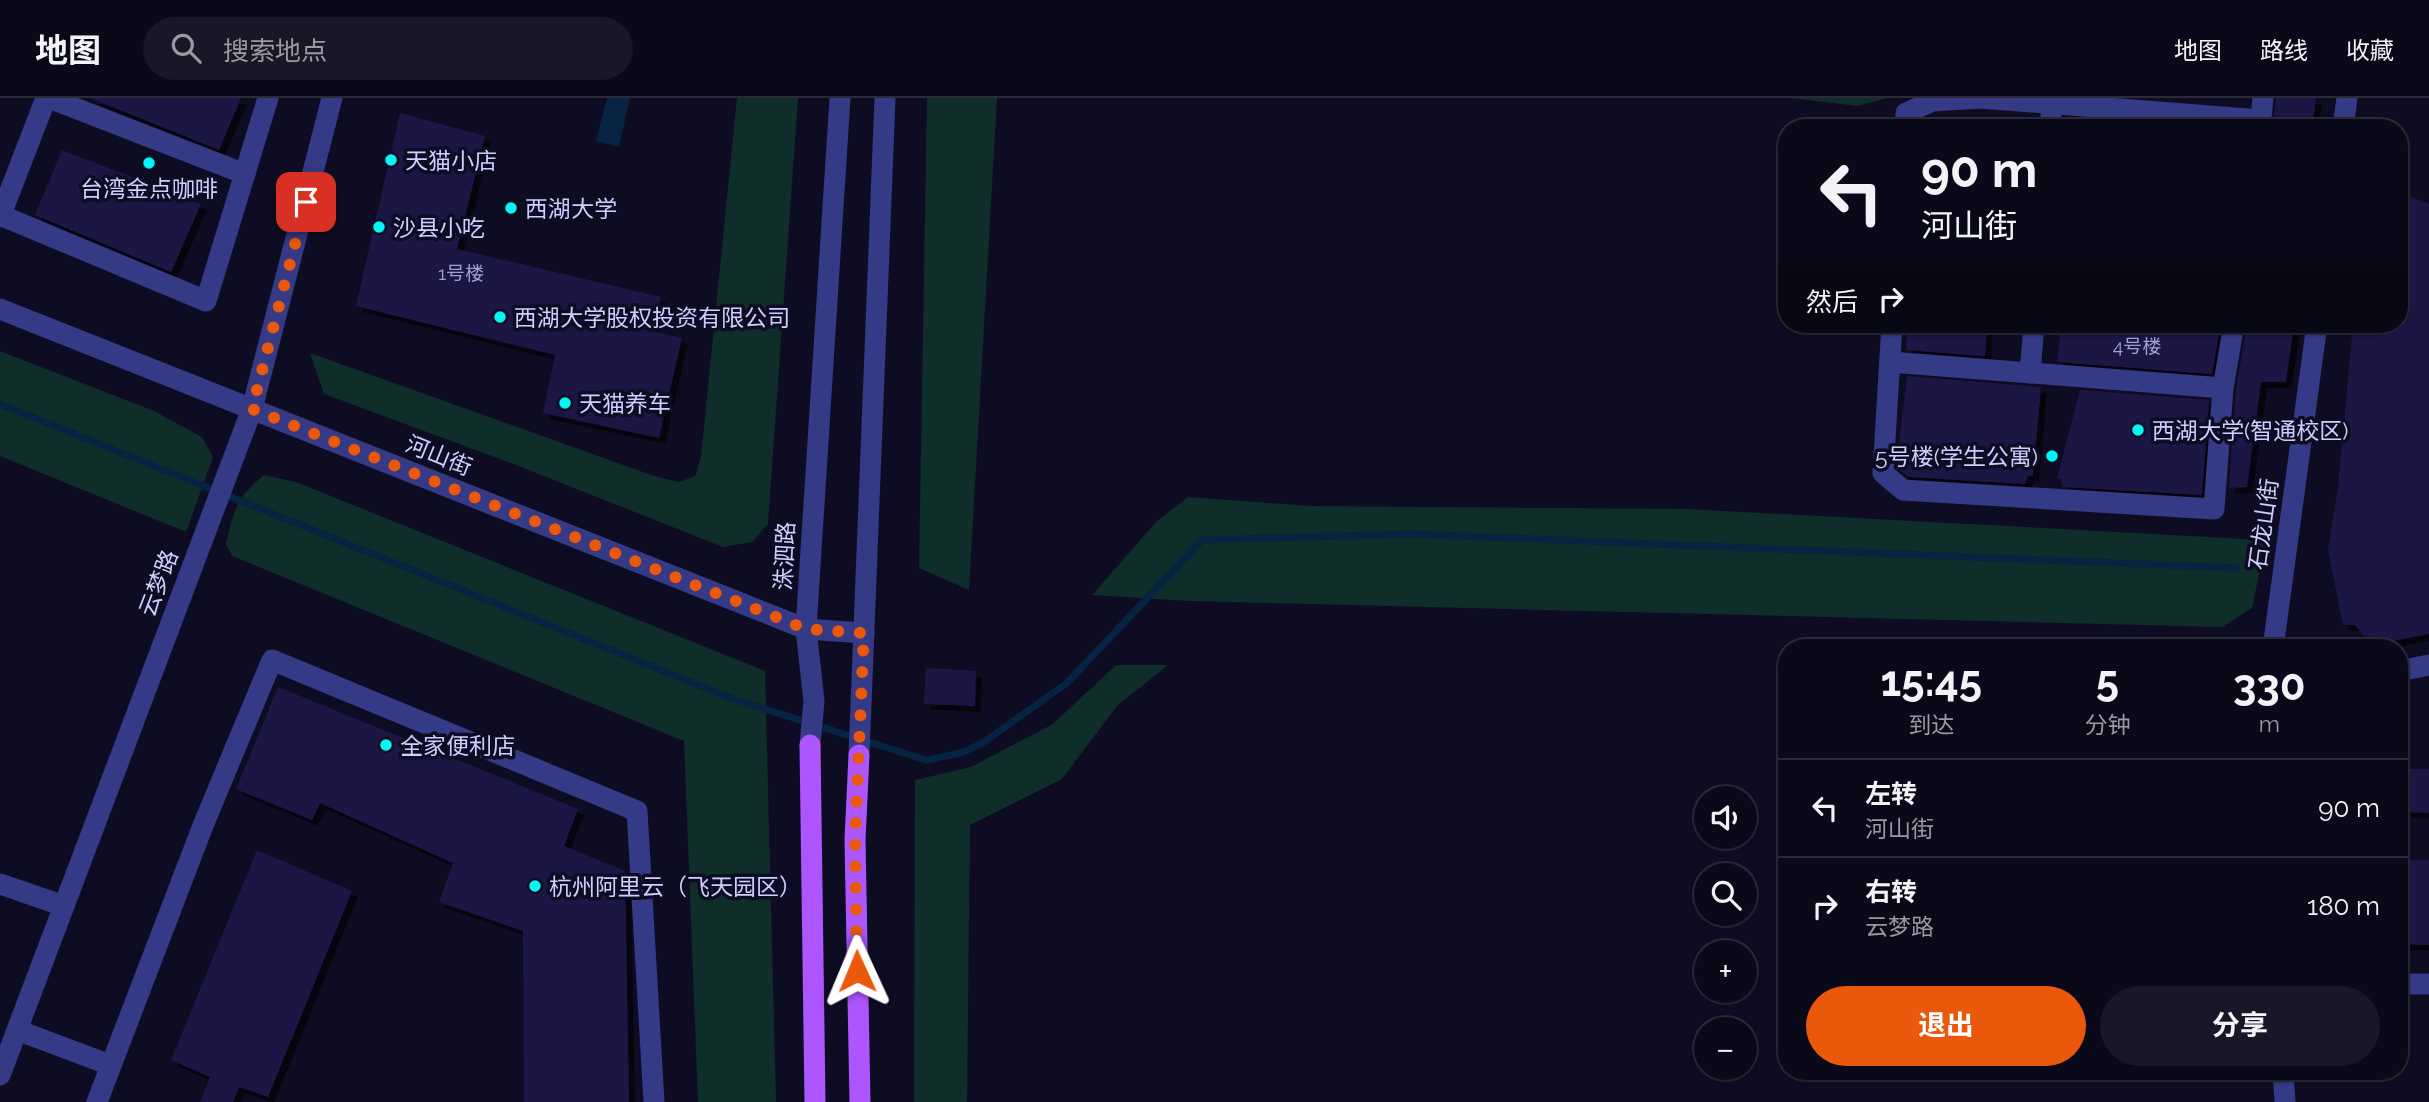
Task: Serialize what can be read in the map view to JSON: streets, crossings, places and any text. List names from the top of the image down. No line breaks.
{"streets":{"main road":["洙泗路"],"street":["河山街","石龙山街","云梦路"]},"crossings":[["河山街","洙泗路"],["河山街","云梦路"]],"places":["天猫小店","台湾金点咖啡","西湖大学","沙县小吃","西湖大学股权投资有限公司","天猫养车","西湖大学(智通校区)","5号楼(学生公寓)","全家便利店","杭州阿里云（飞天园区）"],"house_numbers":["1号楼","4号楼"],"page":{"header":"地图","search":"搜索地点","nav":["地图","路线","收藏"],"turn":["90 m","河山街"],"then":"然后","eta":["15:45","到达","5","分钟","330","m"],"list":[{"name":"左转","note":"河山街","value":"90 m"},{"name":"右转","note":"云梦路","value":"180 m"}],"map_buttons":["+","−"],"buttons":["退出","分享"]}}
